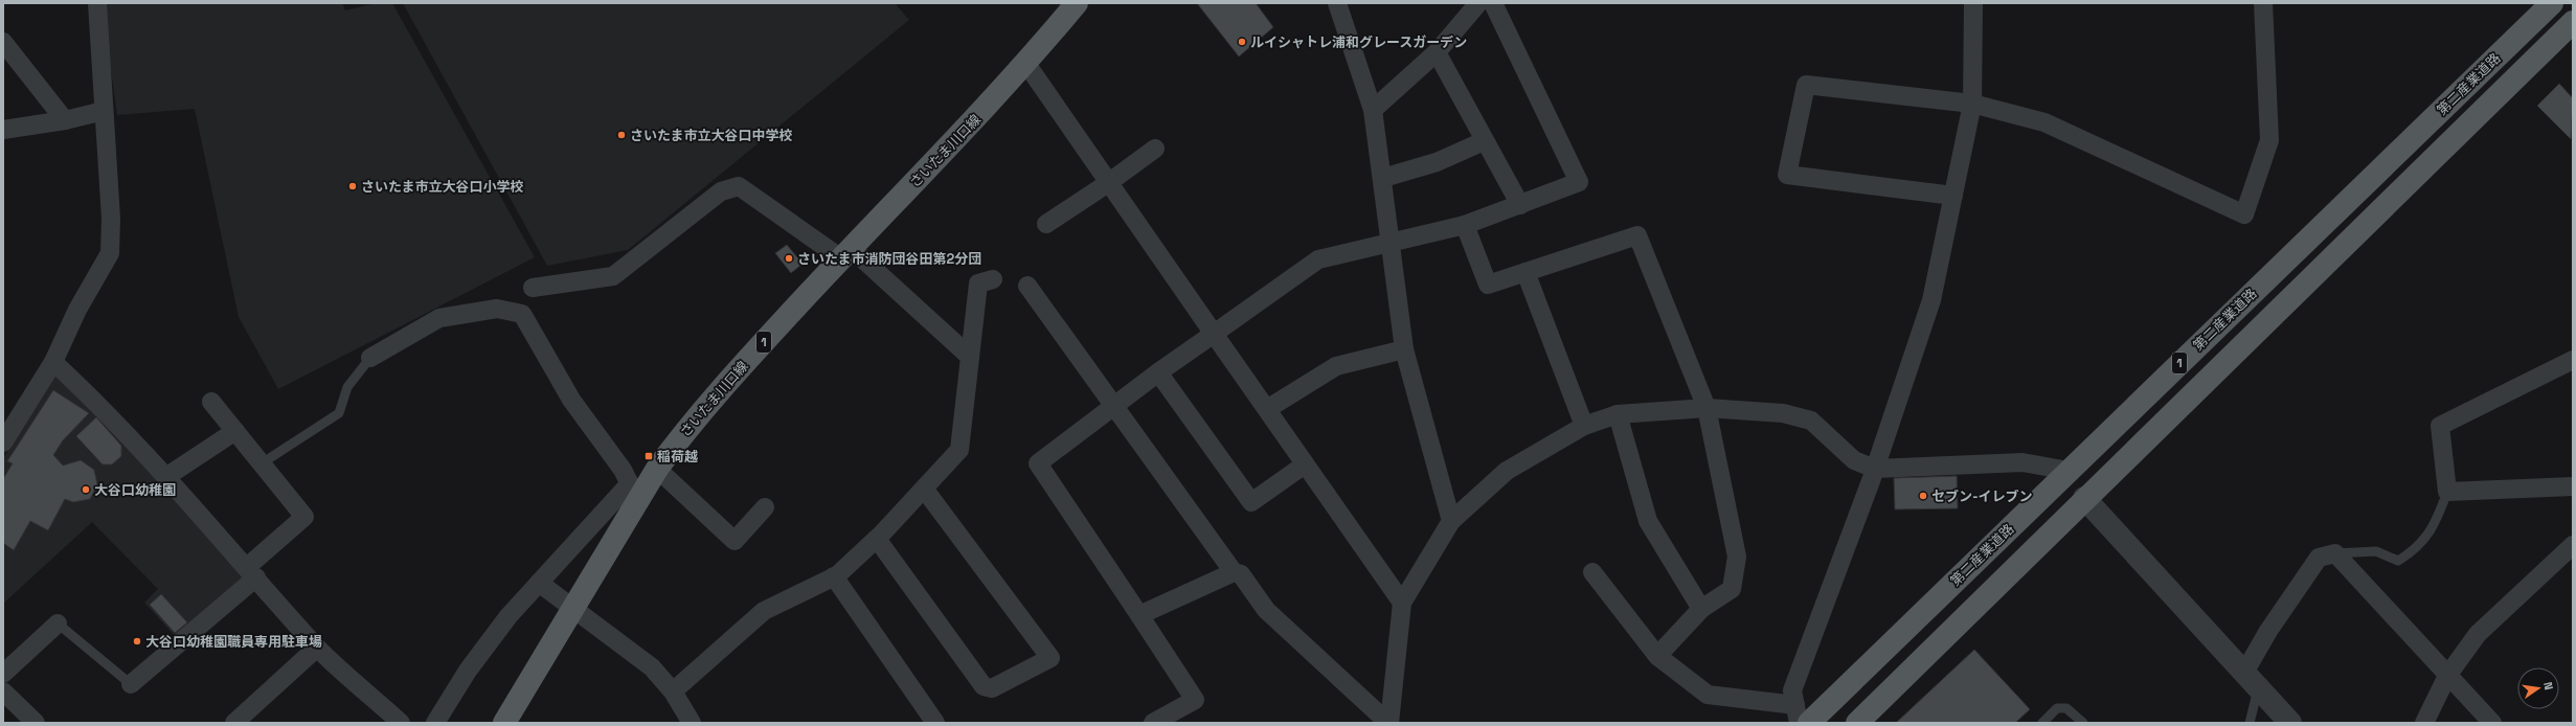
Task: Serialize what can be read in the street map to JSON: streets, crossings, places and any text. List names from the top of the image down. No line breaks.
{"streets":{"main road":["第二産業道路","さいたま川口線","1"]},"places":{"other":["ルイシャトレ浦和グレースガーデン","さいたま市立大谷口中学校","さいたま市立大谷口小学校","さいたま市消防団谷田第2分団","大谷口幼稚園","セブン-イレブン","大谷口幼稚園職員専用駐車場"],"transit":["稲荷越"]},"north":"right"}
